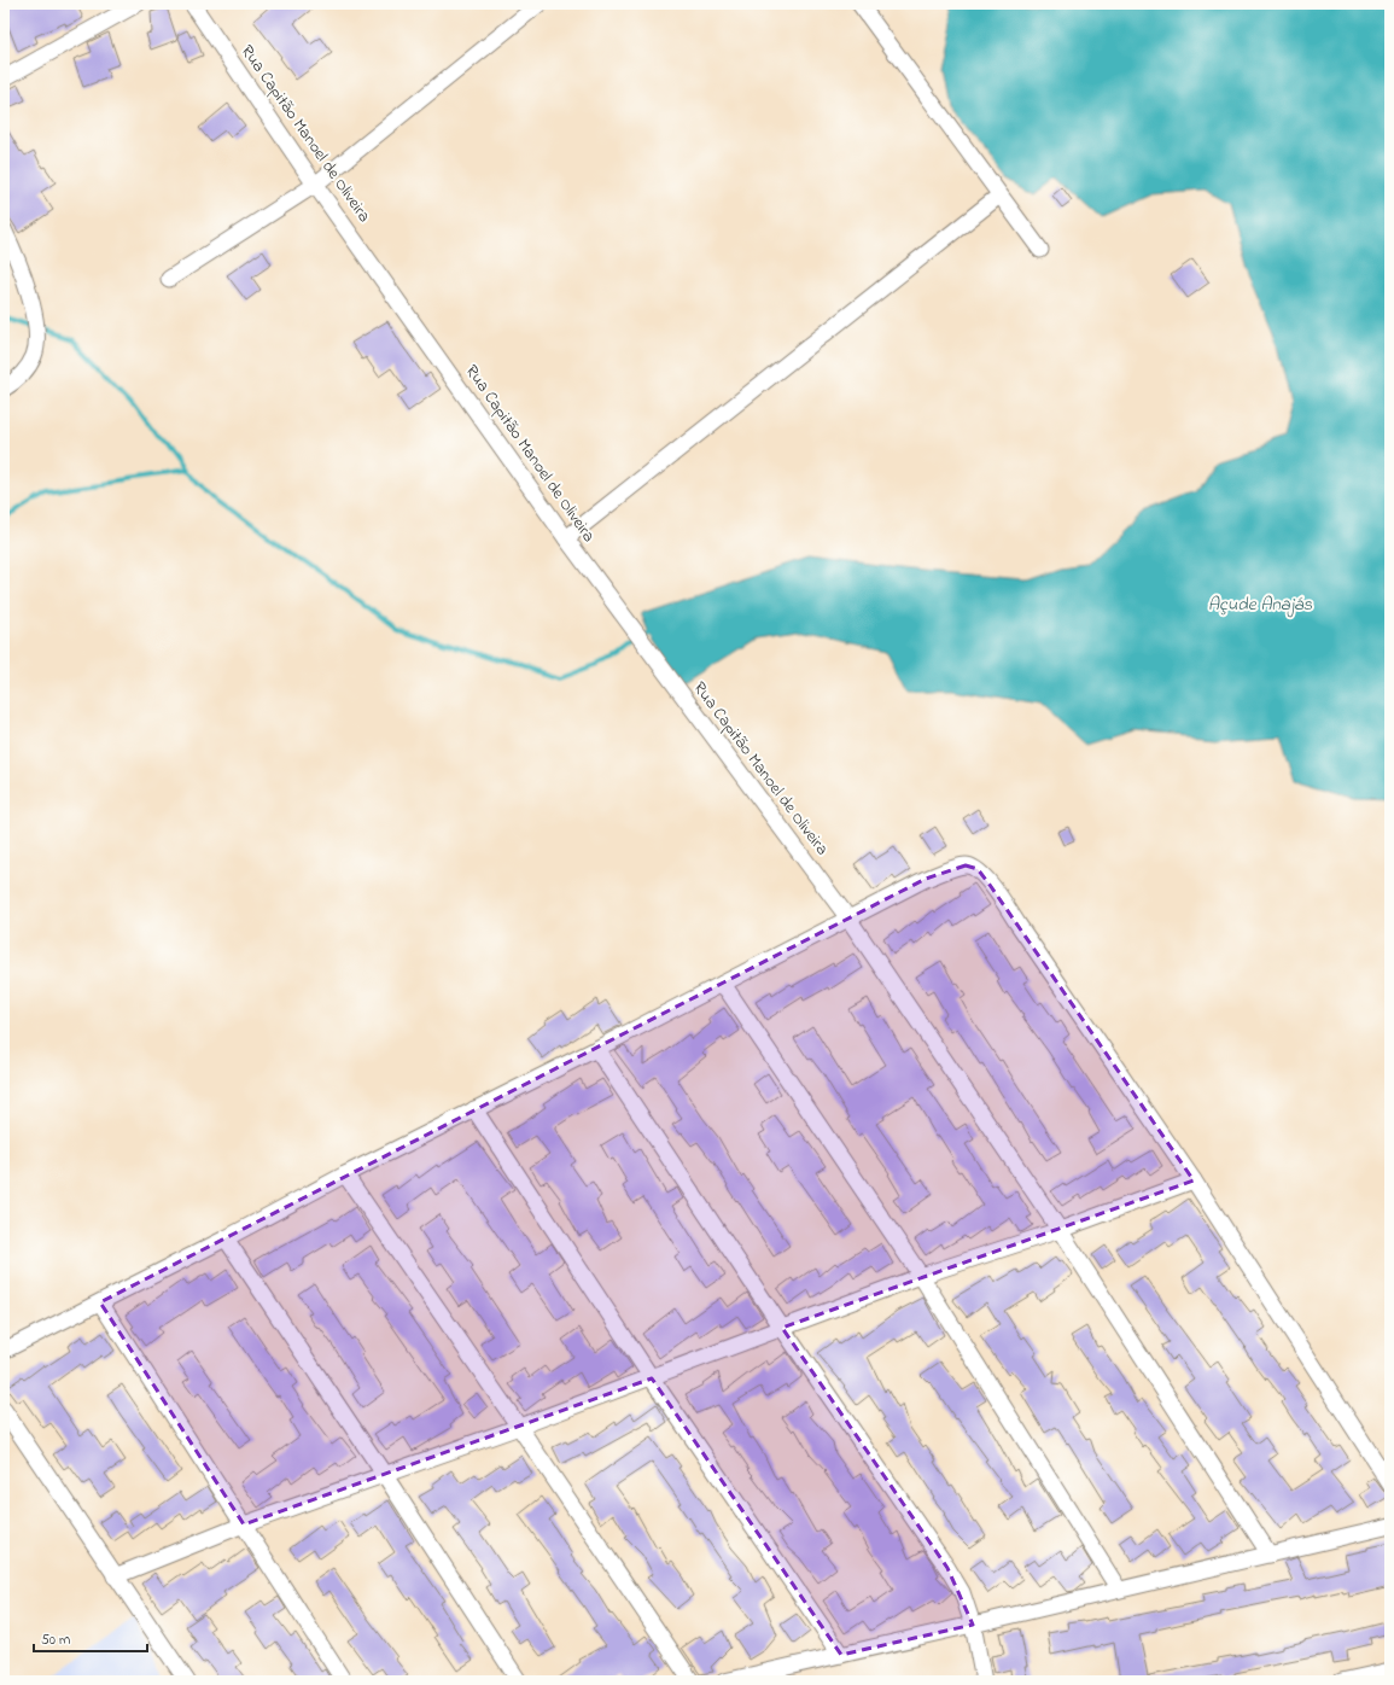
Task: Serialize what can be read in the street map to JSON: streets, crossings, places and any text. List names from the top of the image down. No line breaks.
{"streets":{"street":["Rua Capitão Manoel de Oliveira"]},"water":["Açude Anajás"],"scale_bar":"50 m"}
